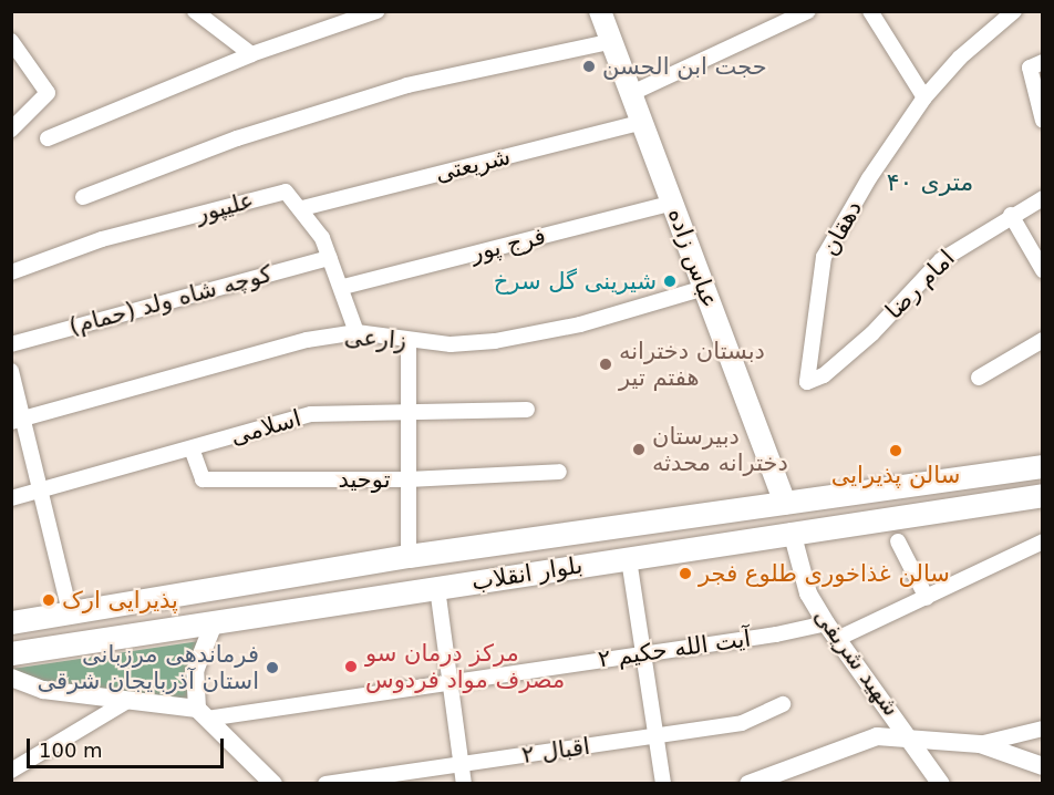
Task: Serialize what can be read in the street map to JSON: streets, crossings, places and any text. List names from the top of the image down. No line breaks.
{"streets":{"main road":["عباس زاده","بلوار انقلاب"],"street":["شریعتی","علیپور","دهقان","فرج پور","امام رضا","کوچه شاه ولد (حمام)","زارعی","اسلامی","توحید","آیت الله حکیم ۲","شهید شریفى","اقبال ۲"]},"crossings":[["شریعتی","علیپور"],["شریعتی","عباس زاده"],["علیپور","فرج پور"],["علیپور","کوچه شاه ولد (حمام)"],["علیپور","زارعی"],["دهقان","امام رضا"],["فرج پور","عباس زاده"],["عباس زاده","زارعی"],["عباس زاده","بلوار انقلاب"],["اسلامی","توحید"],["بلوار انقلاب","شهید شریفى"],["آیت الله حکیم ۲","شهید شریفى"]],"districts":["۴۰ متری"],"places":["حجت ابن الحسن","شیرینی گل سرخ","دبستان دخترانه هفتم تیر","دبیرستان دخترانه محدثه","سالن پذیرایی","سالن غذاخوری طلوع فجر","پذیرایی ارک","مرکز درمان سو مصرف مواد فردوس","فرماندهی مرزبانی استان آذربایجان شرقی"],"scale_bar":"100 m"}
